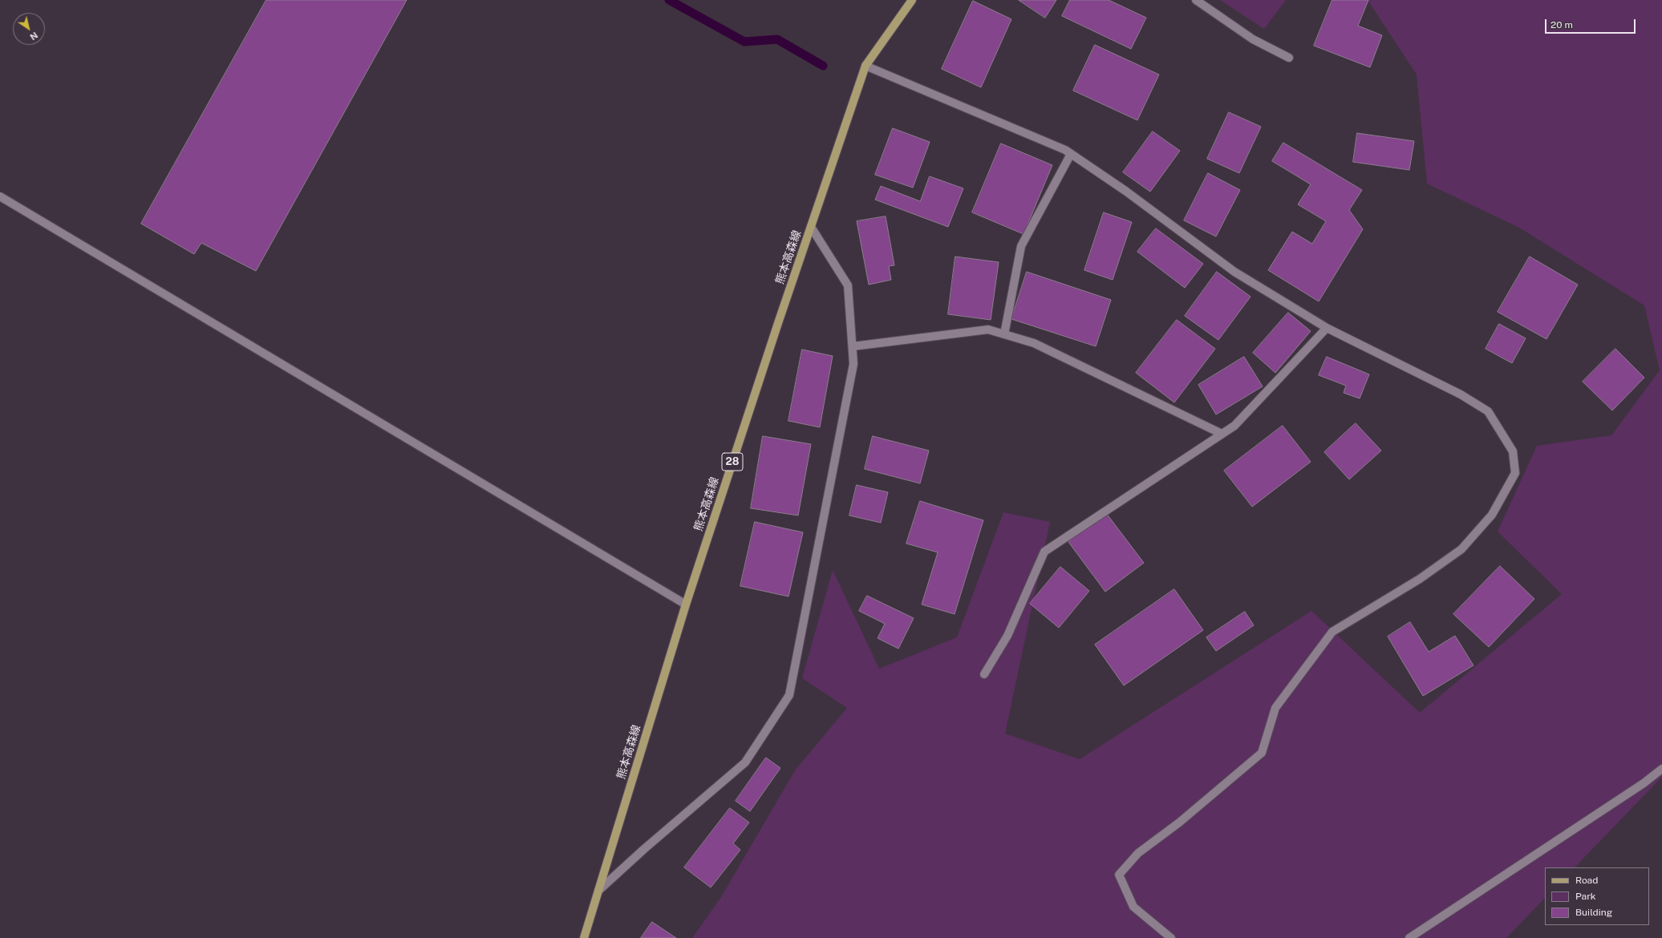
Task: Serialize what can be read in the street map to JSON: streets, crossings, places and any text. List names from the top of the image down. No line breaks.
{"streets":{"main road":["熊本高森線","28"]},"legend":["Road","Park","Building"],"scale_bar":"20 m","north":"bottom right"}
